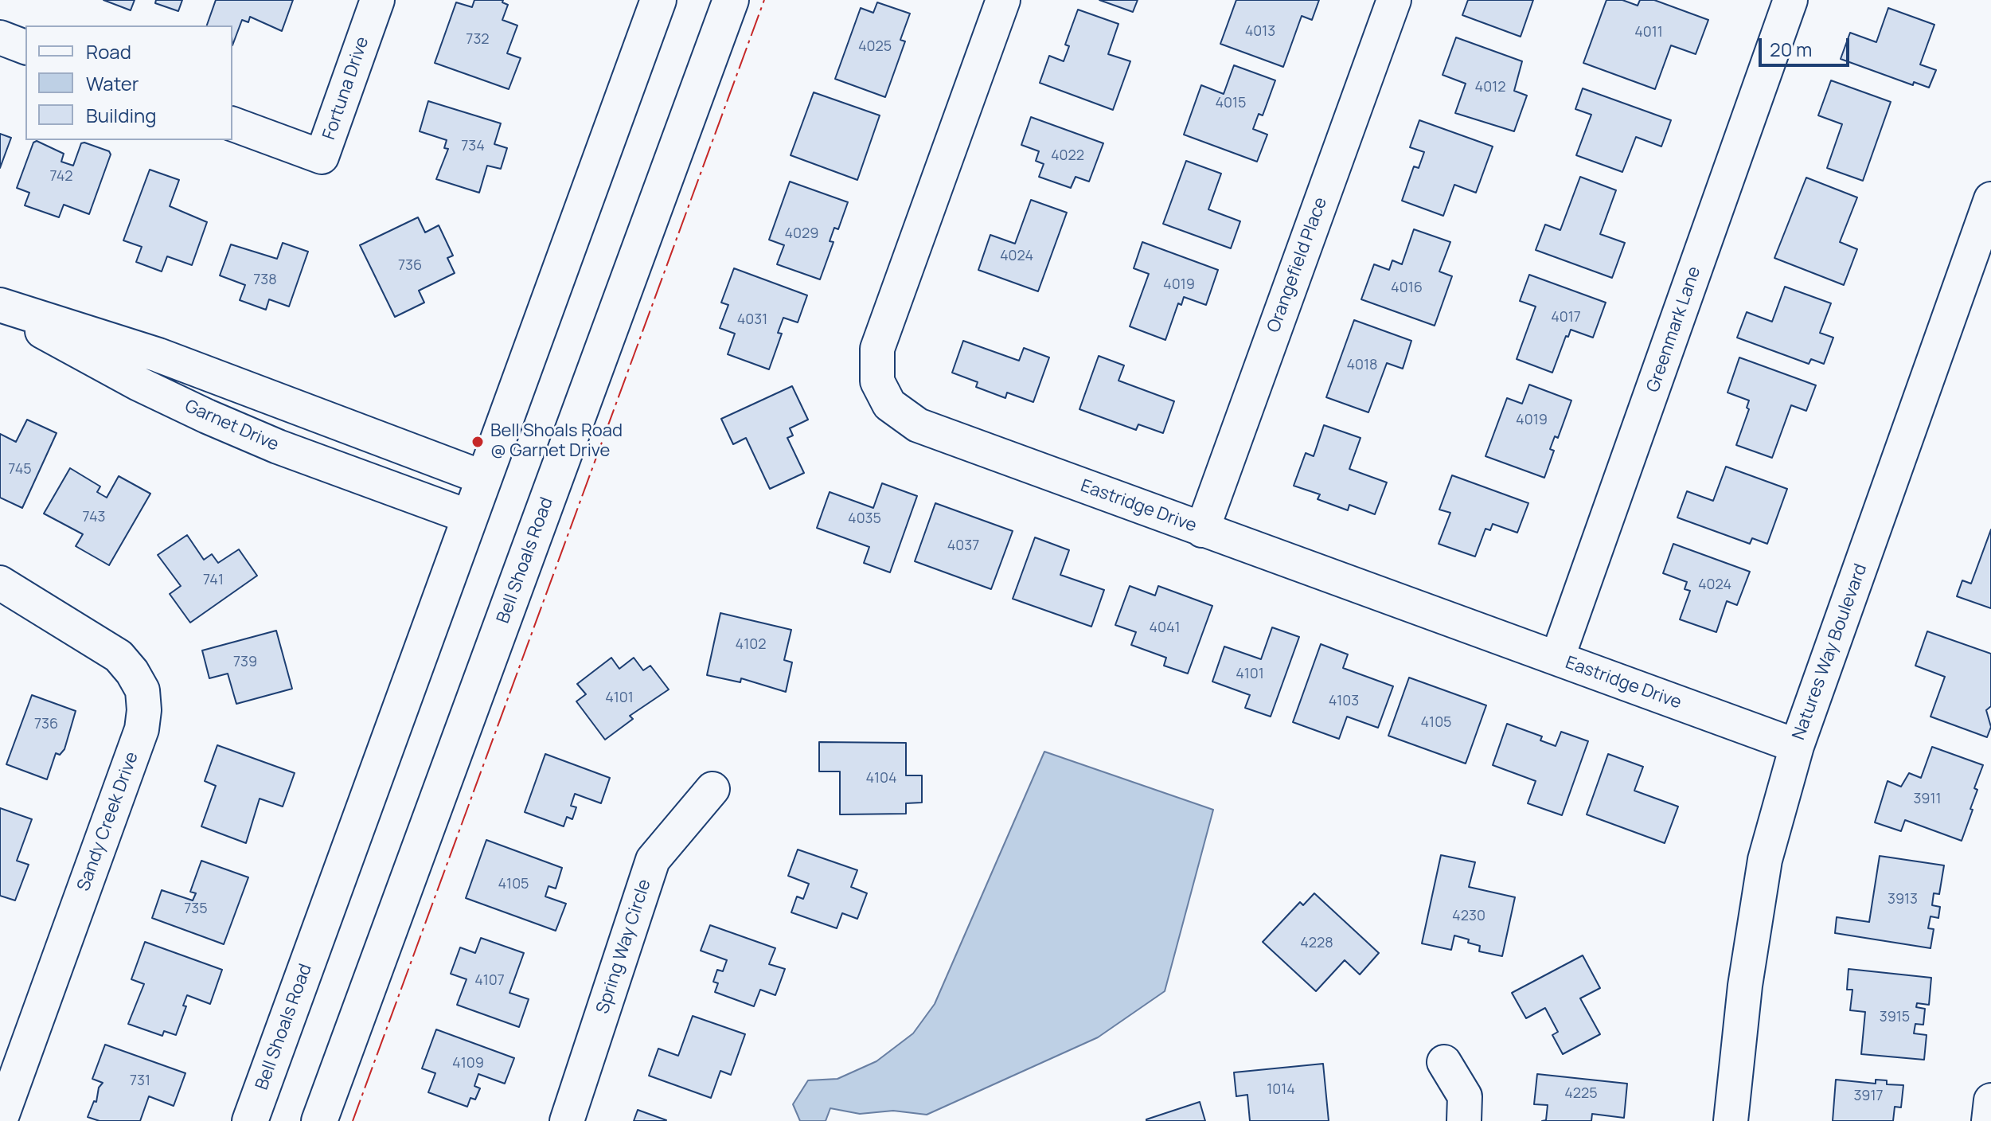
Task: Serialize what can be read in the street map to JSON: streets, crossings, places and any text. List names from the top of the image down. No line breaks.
{"streets":{"main road":["Bell Shoals Road"],"street":["Fortuna Drive","Orangefield Place","Greenmark Lane","Garnet Drive","Eastridge Drive","Natures Way Boulevard","Sandy Creek Drive","Spring Way Circle"]},"crossings":[["Orangefield Place","Eastridge Drive"],["Greenmark Lane","Eastridge Drive"],["Garnet Drive","Bell Shoals Road"],["Eastridge Drive","Natures Way Boulevard"]],"places":["Bell Shoals Road @ Garnet Drive"],"house_numbers":["4013","4011","732","4025","4012","4015","734","4022","742","4029","4024","736","738","4019","4016","4017","4031","4018","4019","745","743","4035","4037","741","4024","4041","4102","739","4101","4101","4103","4105","736","4104","3911","4105","3913","735","4230","4228","4107","3915","4109","731","1014","4225","3917"],"legend":["Road","Water","Building"],"scale_bar":"20 m"}
